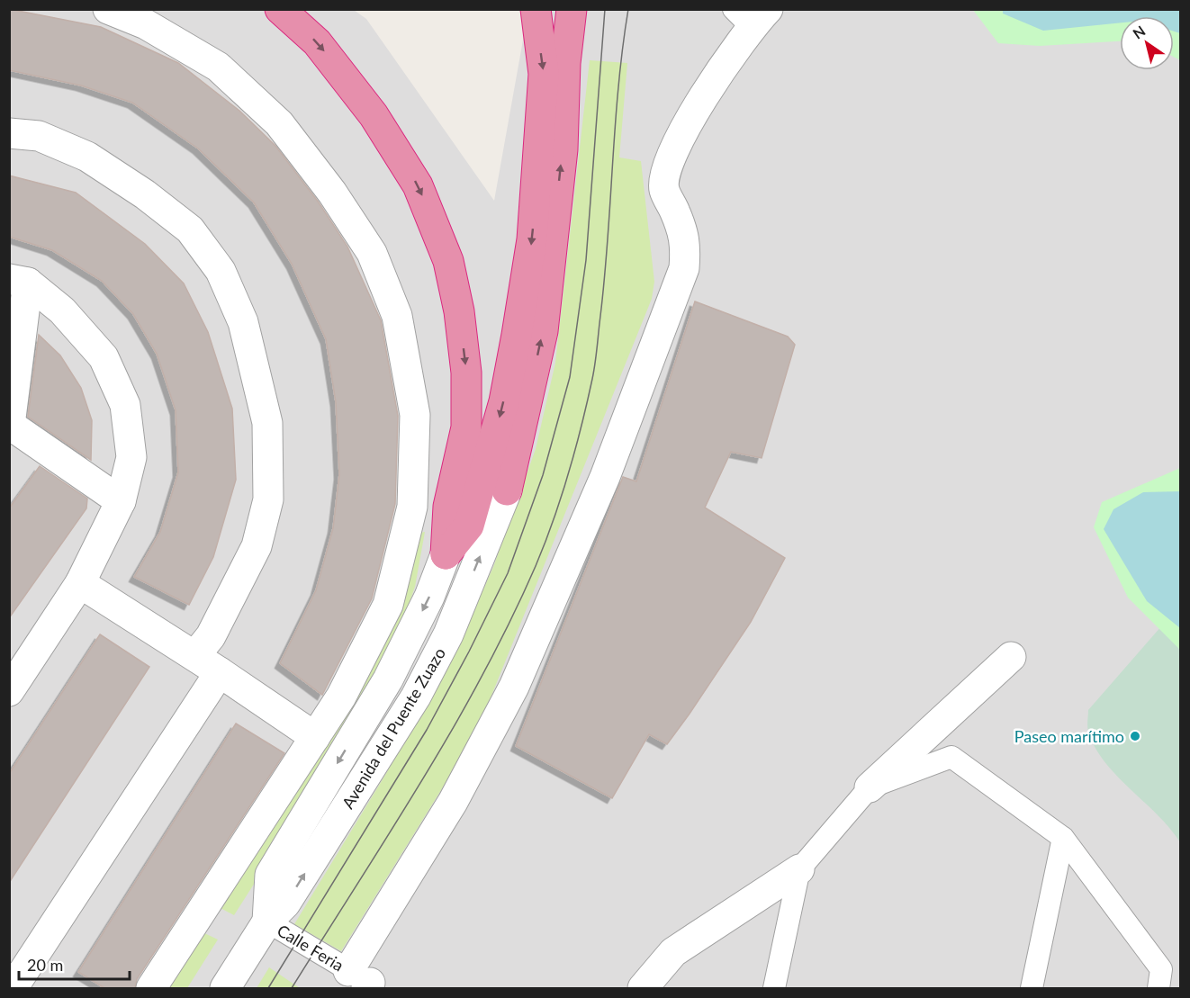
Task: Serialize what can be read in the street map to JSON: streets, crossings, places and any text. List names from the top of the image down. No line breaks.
{"streets":{"street":["Avenida del Puente Zuazo"],"lane":["Calle Feria"]},"crossings":[["Avenida del Puente Zuazo","Calle Feria"]],"places":["Paseo marítimo"],"scale_bar":"20 m","north":"top left"}
